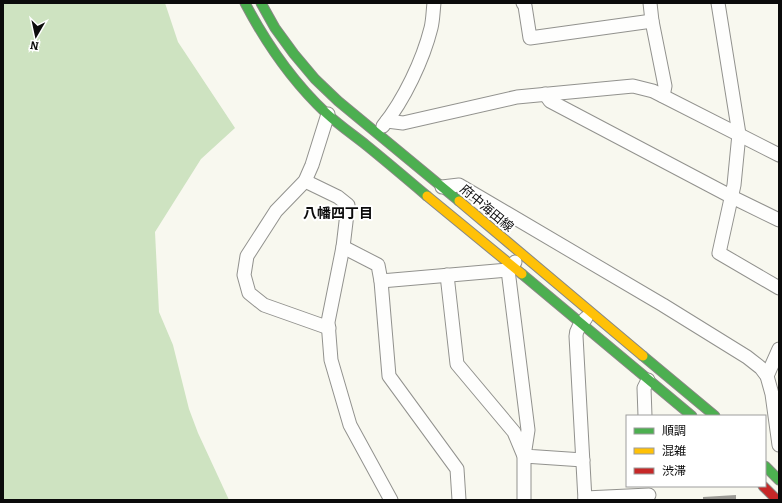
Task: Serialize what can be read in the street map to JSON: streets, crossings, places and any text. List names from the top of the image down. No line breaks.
{"streets":{"main road":["府中海田線"]},"districts":["八幡四丁目"],"legend":["順調","混雑","渋滞"],"north":"bottom"}
